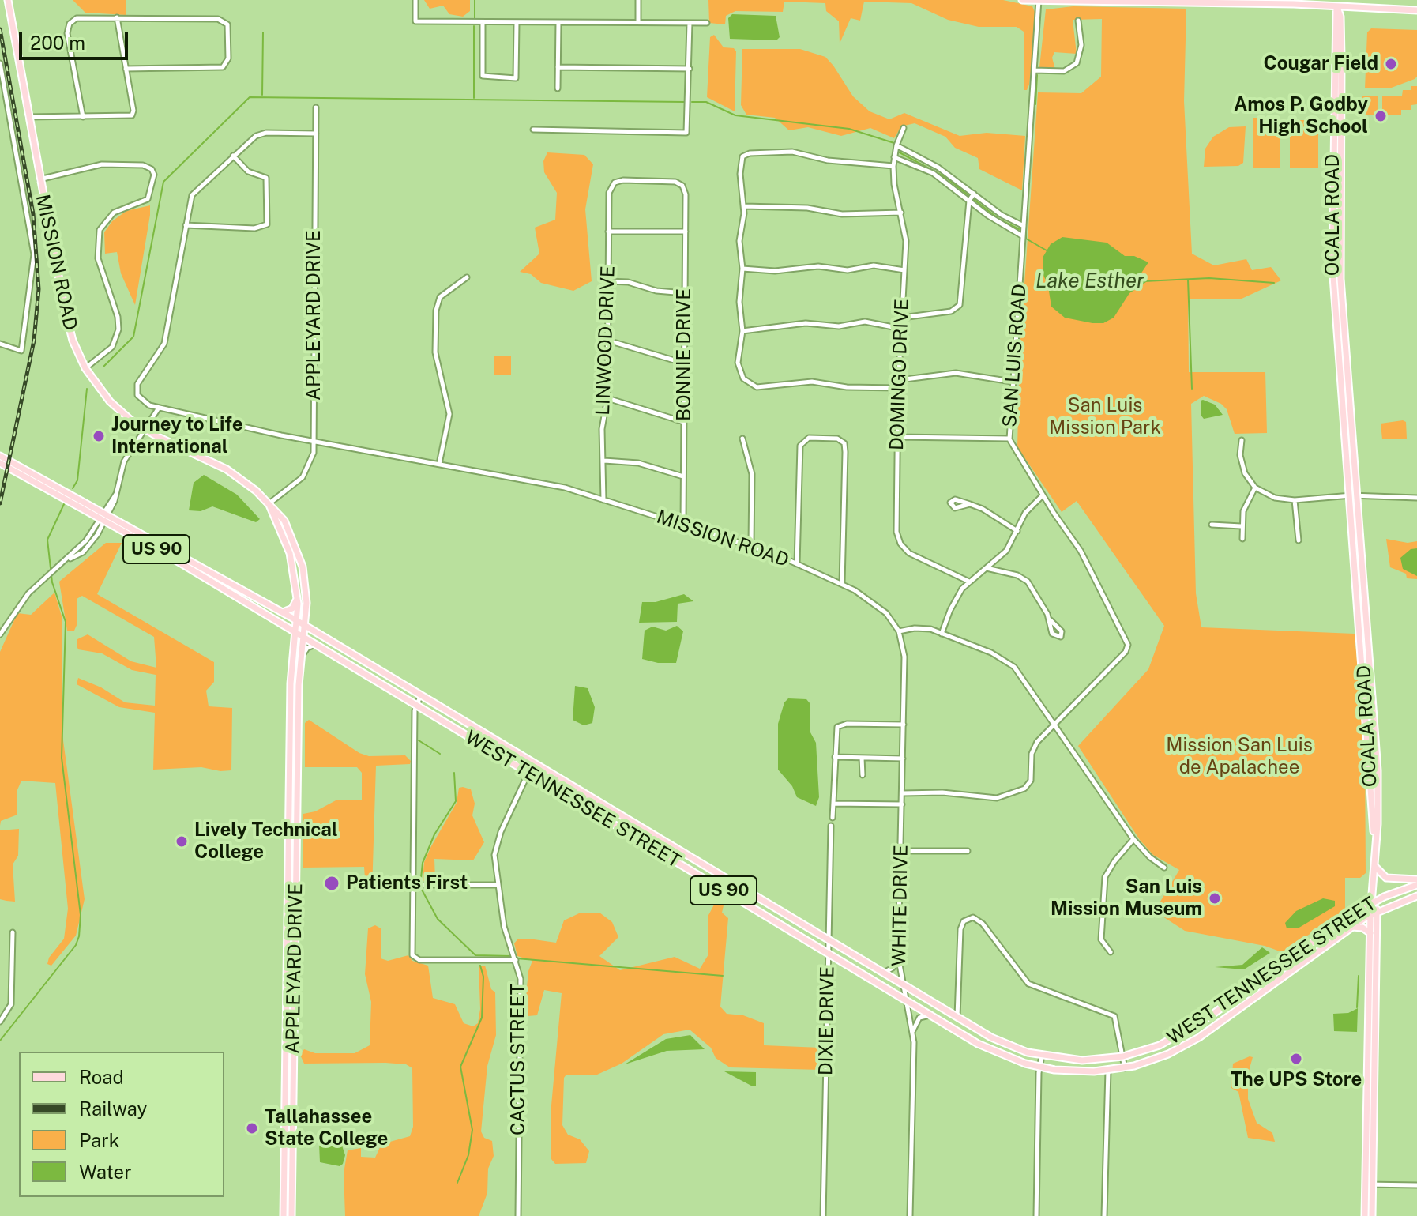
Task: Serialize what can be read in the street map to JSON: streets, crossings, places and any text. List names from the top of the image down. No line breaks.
{"streets":{"main road":["OCALA ROAD","MISSION ROAD","APPLEYARD DRIVE","US 90","WEST TENNESSEE STREET"],"street":["LINWOOD DRIVE","BONNIE DRIVE","SAN LUIS ROAD","DOMINGO DRIVE","WHITE DRIVE","DIXIE DRIVE","CACTUS STREET"]},"crossings":[["OCALA ROAD","WEST TENNESSEE STREET"],["MISSION ROAD","APPLEYARD DRIVE"],["MISSION ROAD","LINWOOD DRIVE"],["MISSION ROAD","BONNIE DRIVE"],["MISSION ROAD","WHITE DRIVE"],["APPLEYARD DRIVE","WEST TENNESSEE STREET"],["LINWOOD DRIVE","BONNIE DRIVE"],["SAN LUIS ROAD","DOMINGO DRIVE"],["WEST TENNESSEE STREET","WHITE DRIVE"],["WEST TENNESSEE STREET","DIXIE DRIVE"],["WEST TENNESSEE STREET","CACTUS STREET"]],"water":["Lake Esther"],"parks":["San Luis Mission Park","Mission San Luis de Apalachee"],"places":["Cougar Field","Amos P. Godby High School","Journey to Life International","Lively Technical College","Patients First","San Luis Mission Museum","The UPS Store","Tallahassee State College"],"legend":["Road","Railway","Park","Water"],"scale_bar":"200 m"}
